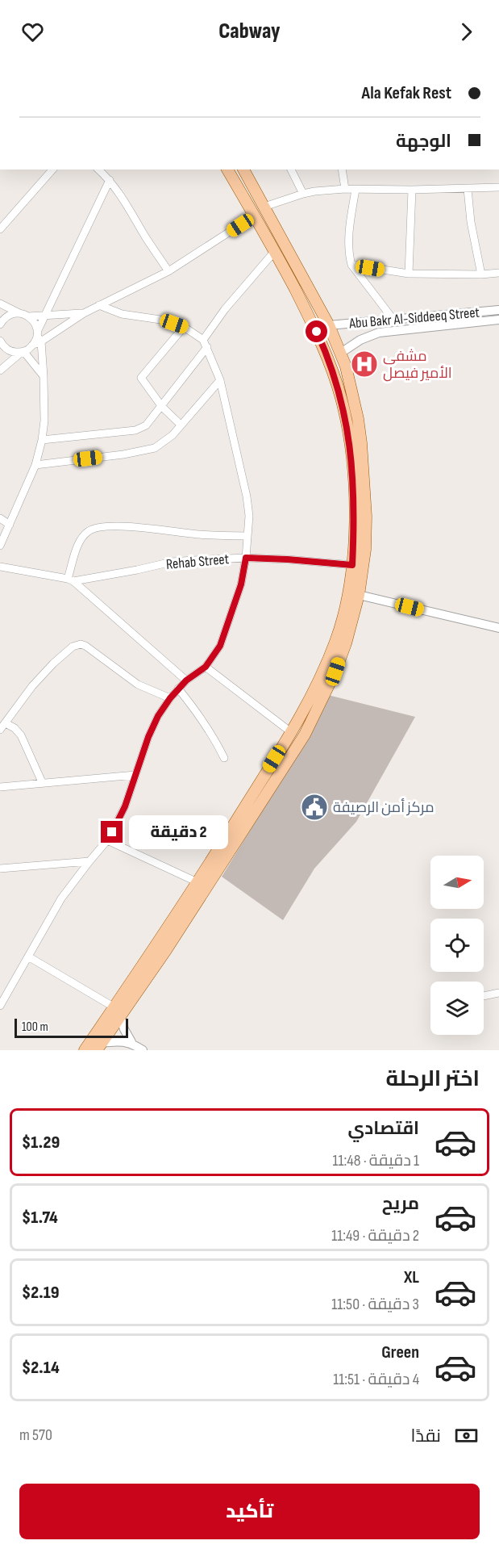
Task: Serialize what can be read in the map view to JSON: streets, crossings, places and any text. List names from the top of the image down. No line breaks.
{"streets":{"street":["Abu Bakr Al-Siddeeq Street","Rehab Street"]},"places":{"hospital":["مشفى الأمير فيصل"],"public building":["مركز أمن الرصيفة"]},"scale_bar":"100 m","north":"right","page":{"header":"Cabway","banner":["Ala Kefak Rest","الوجهة"],"bubble":"2 دقيقة","scale":"100 m","heading":"اختر الرحلة","list":[{"name":"اقتصادي","note":"1 دقيقة · 11:48","value":"$1.29"},{"name":"مريح","note":"2 دقيقة · 11:49","value":"$1.74"},{"name":"XL","note":"3 دقيقة · 11:50","value":"$2.19"},{"name":"Green","note":"4 دقيقة · 11:51","value":"$2.14"}],"pay":["نقدًا","570 m"],"buttons":"تأكيد"}}
